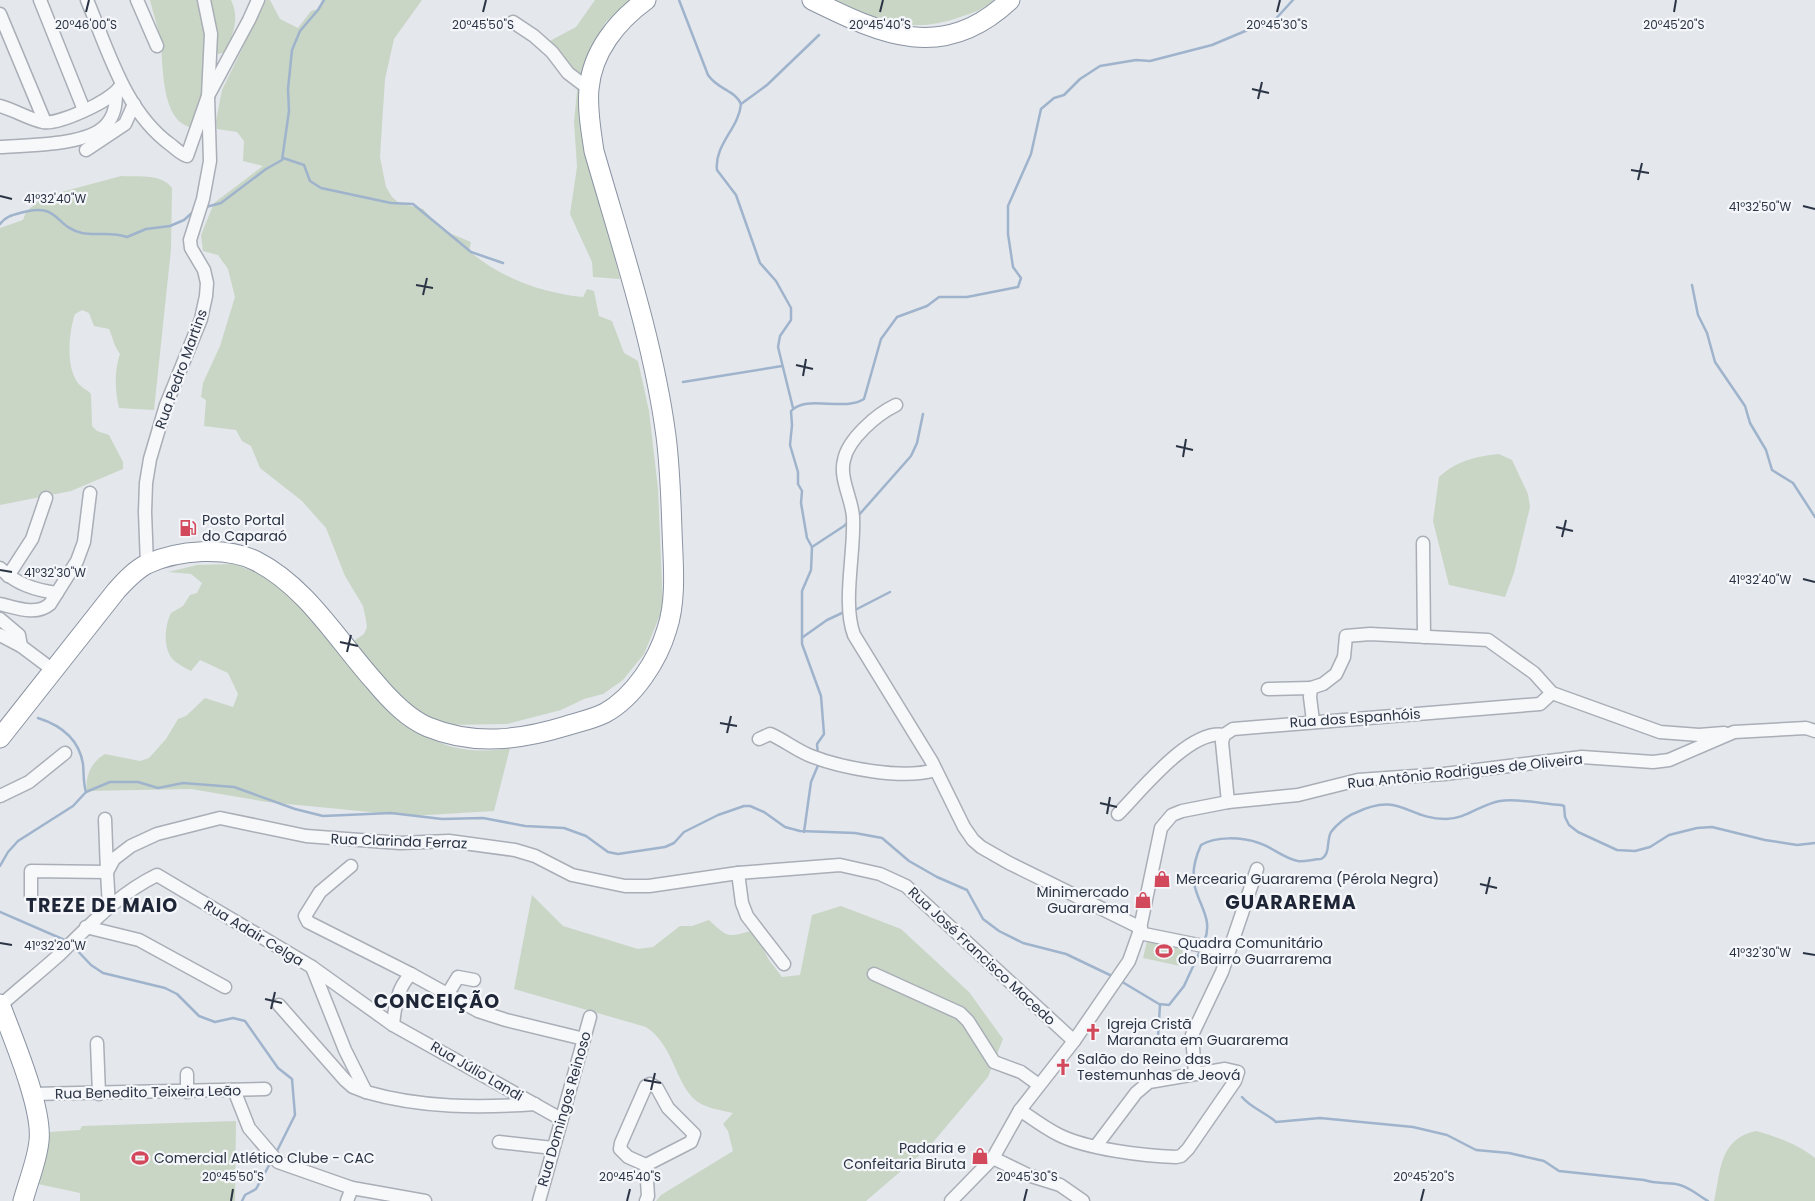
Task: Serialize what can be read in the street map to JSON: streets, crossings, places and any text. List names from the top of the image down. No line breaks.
{"streets":{"street":["Rua Pedro Martins","Rua dos Espanhóis","Rua Antônio Rodrigues de Oliveira","Rua Clarinda Ferraz","Rua Adair Celga","Rua José Francisco Macedo","Rua Júlio Landi","Rua Benedito Teixeira Leão","Rua Domingos Reinoso"]},"crossings":[["Rua Antônio Rodrigues de Oliveira","Rua José Francisco Macedo"],["Rua Clarinda Ferraz","Rua José Francisco Macedo"],["Rua Adair Celga","Rua Júlio Landi"],["Rua Júlio Landi","Rua Domingos Reinoso"]],"districts":["GUARAREMA","TREZE DE MAIO","CONCEIÇÃO"],"places":{"fuel station":["Posto Portal do Caparaó"],"shop":["Mercearia Guararema (Pérola Negra)","Minimercado Guararema","Padaria e Confeitaria Biruta"],"sports":["Quadra Comunitário do Bairro Guarrarema","Comercial Atlético Clube - CAC"],"church":["Igreja Cristã Maranata em Guararema","Salão do Reino das Testemunhas de Jeová"]},"coordinates":["20°46'00\"S","20°45'50\"S","20°45'40\"S","20°45'30\"S","20°45'20\"S","41°32'40\"W","41°32'50\"W","41°32'30\"W","41°32'20\"W"]}
